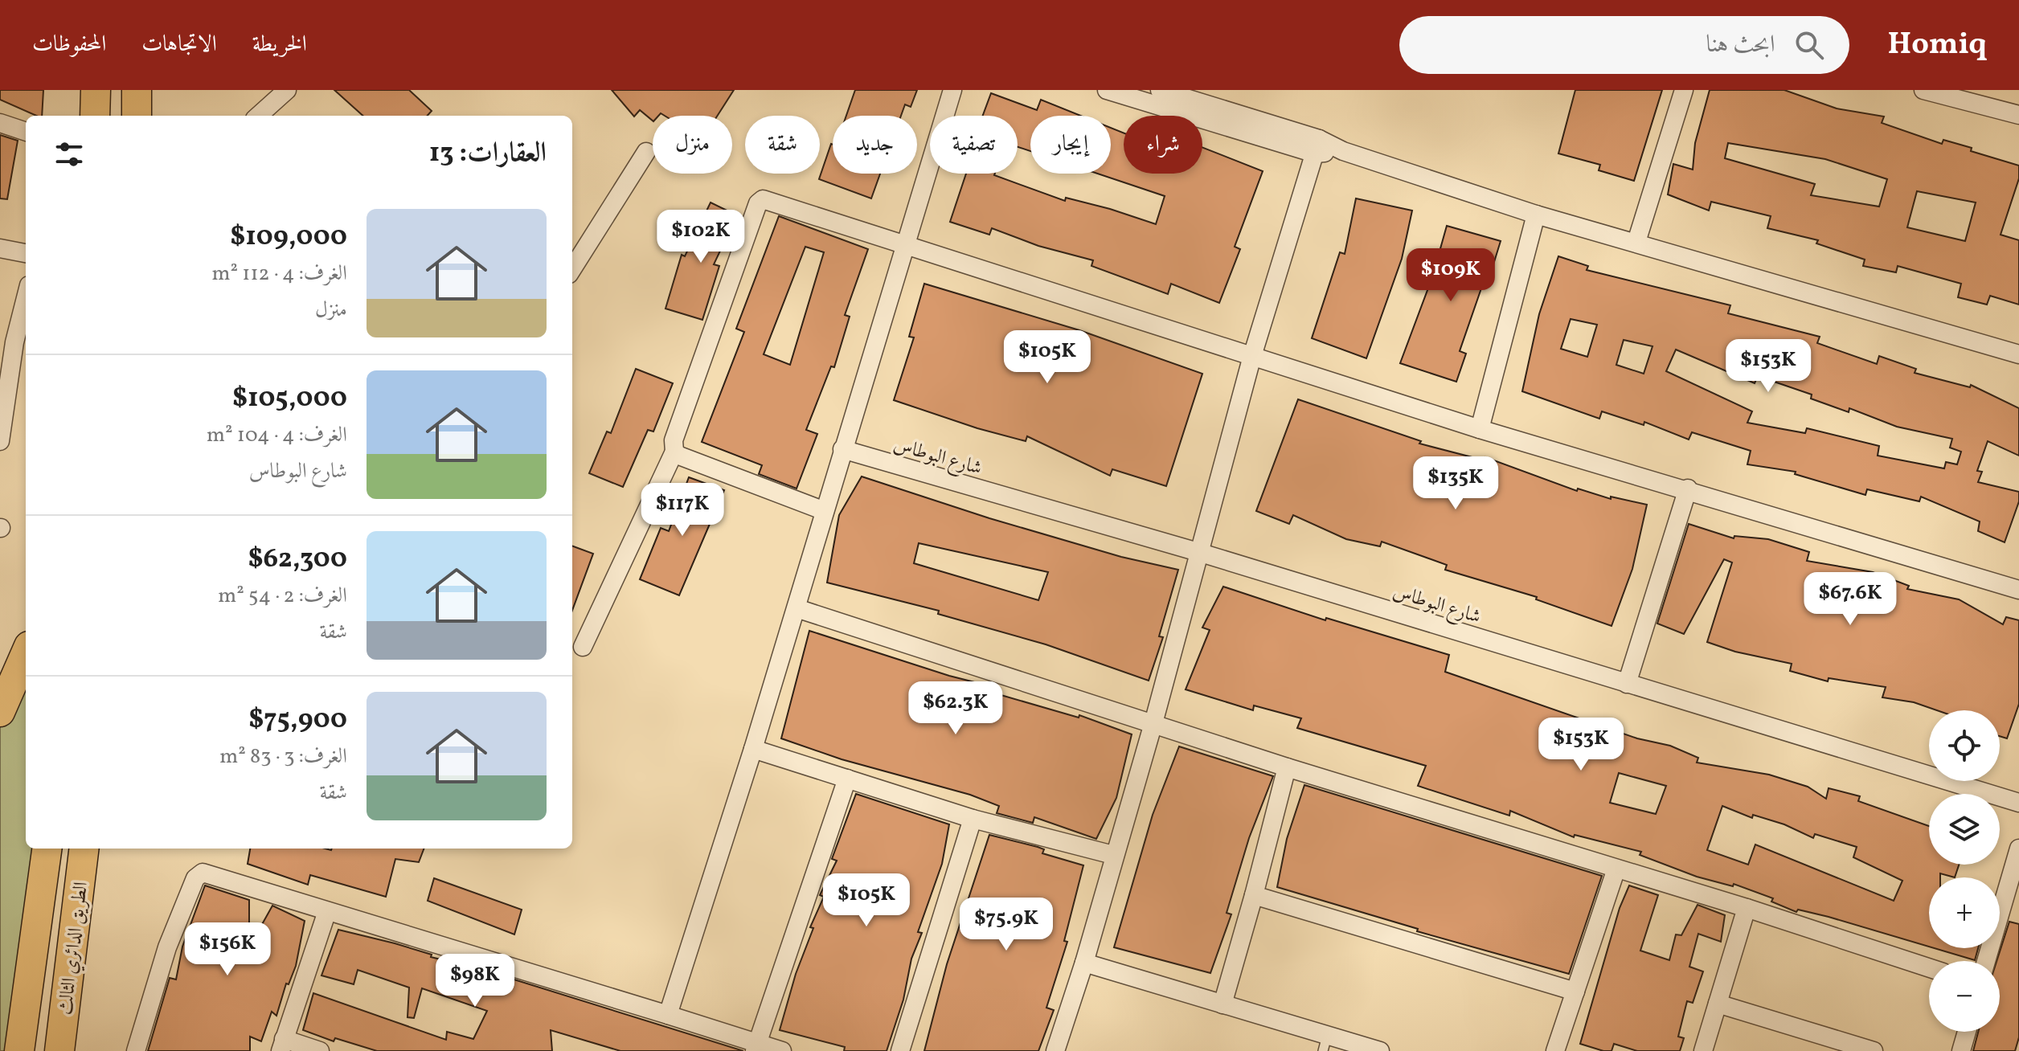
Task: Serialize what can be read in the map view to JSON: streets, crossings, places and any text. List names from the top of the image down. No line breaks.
{"streets":{"highway":["الطريق الدائري الثالث"],"street":["شارع البوطاس"]},"page":{"header":"Homiq","search":"ابحث هنا","nav":["الخريطة","الاتجاهات","المحفوظات"],"chip":["شراء","إيجار","تصفية","جديد","شقة","منزل"],"heading":"العقارات: 13","list":[{"name":"$109,000","note":"الغرف: 4 · 112 m² · منزل"},{"name":"$105,000","note":"الغرف: 4 · 104 m² · شارع البوطاس"},{"name":"$62,300","note":"الغرف: 2 · 54 m² · شقة"},{"name":"$75,900","note":"الغرف: 3 · 83 m² · شقة"}],"price":["$102K","$109K","$105K","$153K","$135K","$117K","$67.6K","$62.3K","$153K","$105K","$75.9K","$156K","$98K"],"map_buttons":["+","−"]}}
